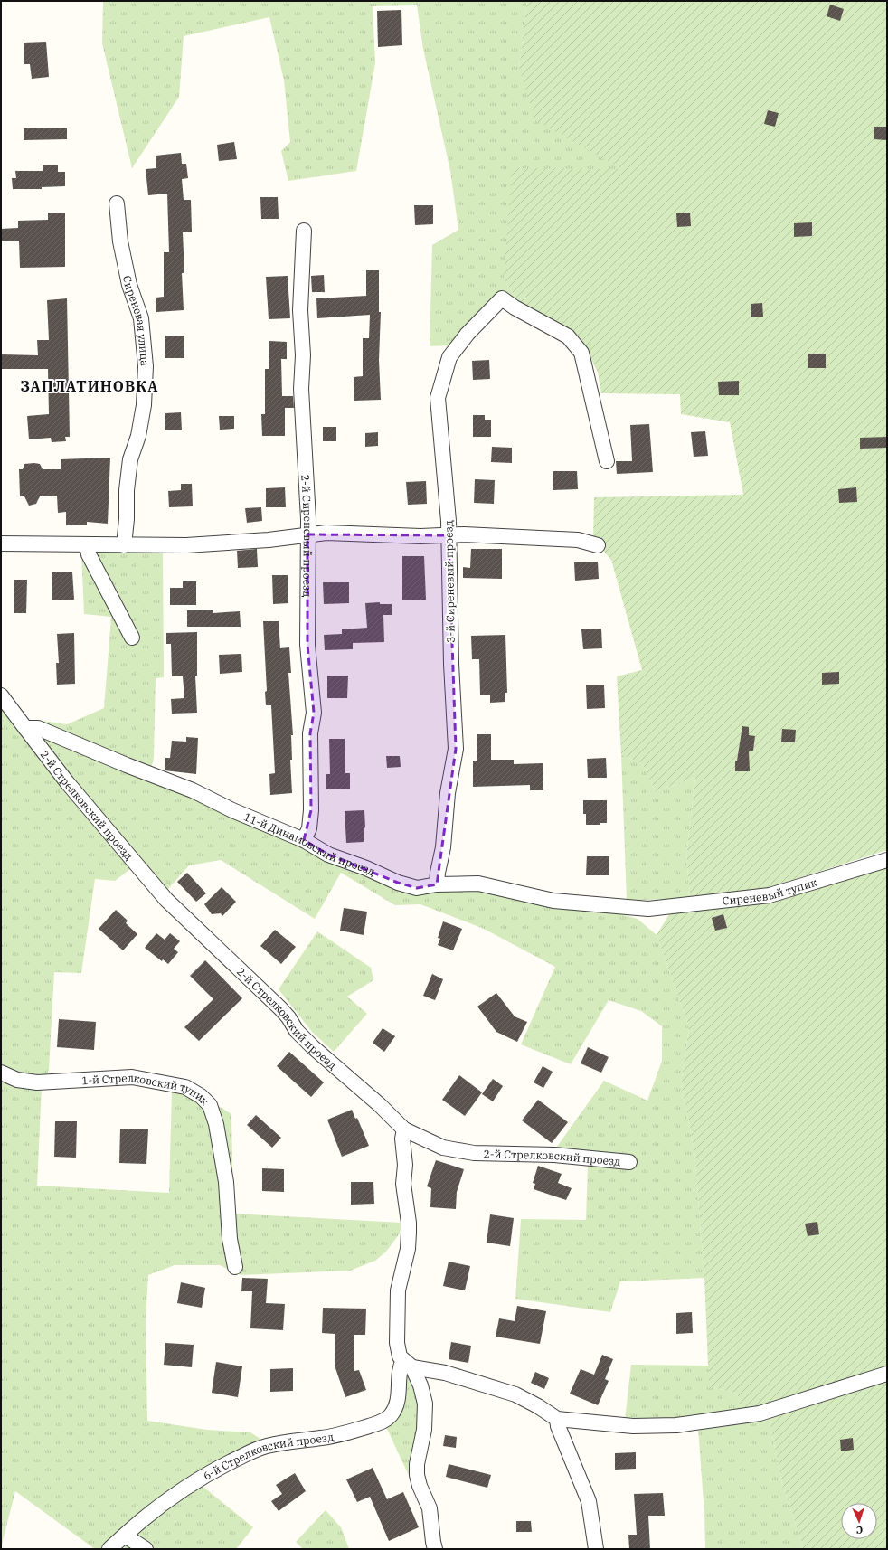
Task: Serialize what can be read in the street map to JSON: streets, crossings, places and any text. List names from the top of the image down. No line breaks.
{"streets":{"street":["Сиреневая улица","2-й Сиреневый проезд","3-й Сиреневый проезд","2-й Стрелковский проезд","11-й Динамовский проезд","Сиреневый тупик","1-й Стрелковский тупик","6-й Стрелковский проезд"]},"crossings":[["2-й Сиреневый проезд","11-й Динамовский проезд"],["3-й Сиреневый проезд","11-й Динамовский проезд"],["2-й Стрелковский проезд","11-й Динамовский проезд"],["11-й Динамовский проезд","Сиреневый тупик"]],"districts":["ЗАПЛАТИНОВКА"],"north":"bottom"}
